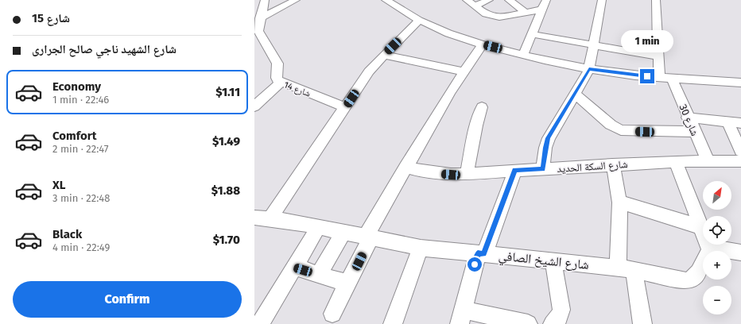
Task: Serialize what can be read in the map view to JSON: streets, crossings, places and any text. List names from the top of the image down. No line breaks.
{"streets":{"street":["شارع 14","شارع 30","شارع السكة الحديد","شارع الشيخ الصافي"]},"crossings":[["شارع 30","شارع السكة الحديد"]],"north":"top right","page":{"banner":["شارع 15","شارع الشهيد ناجي صالح الجرارى"],"bubble":"1 min","list":[{"name":"Economy","note":"1 min · 22:46","value":"$1.11"},{"name":"Comfort","note":"2 min · 22:47","value":"$1.49"},{"name":"XL","note":"3 min · 22:48","value":"$1.88"},{"name":"Black","note":"4 min · 22:49","value":"$1.70"}],"map_buttons":["+","−"],"buttons":"Confirm"}}
